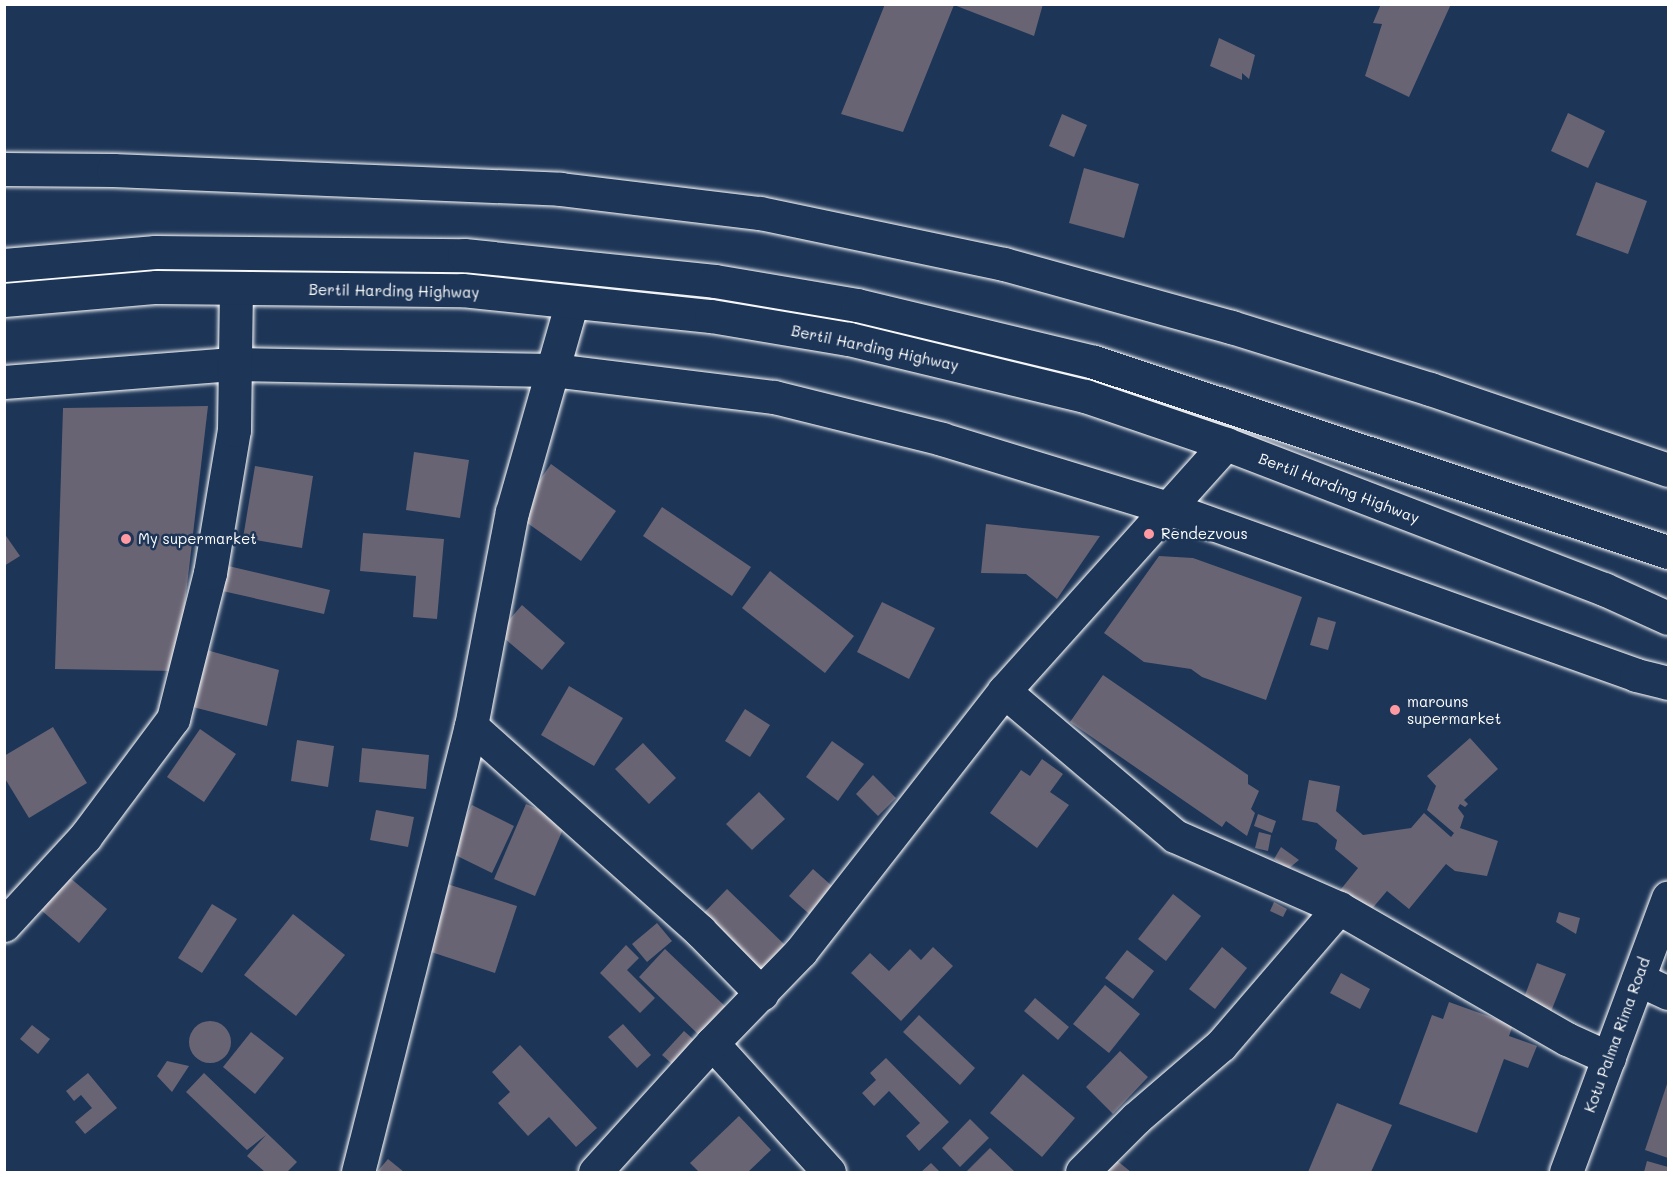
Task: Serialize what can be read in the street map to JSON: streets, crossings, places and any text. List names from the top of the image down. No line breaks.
{"streets":{"street":["Bertil Harding Highway","Kotu Palma Rima Road"]},"places":["Rendezvous","My supermarket","marouns supermarket"]}
